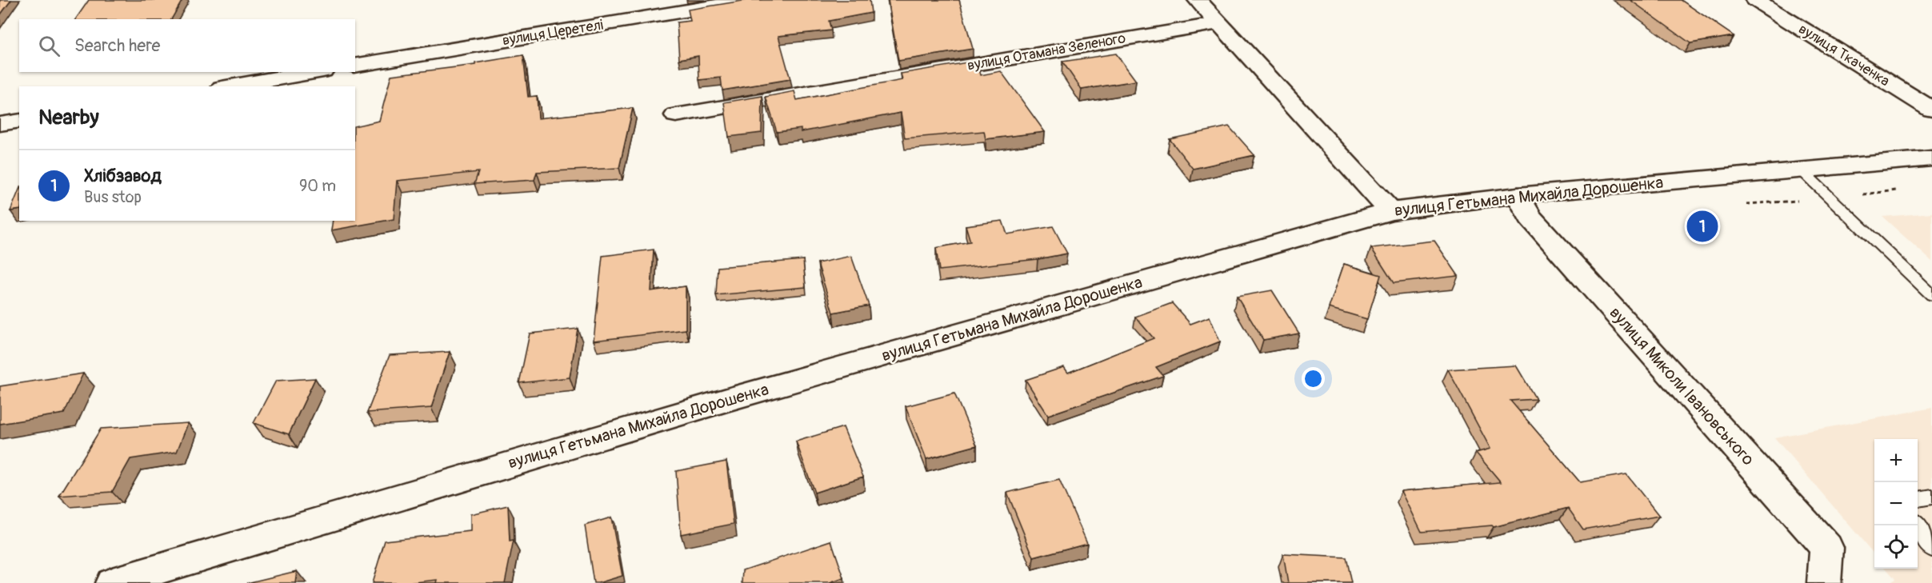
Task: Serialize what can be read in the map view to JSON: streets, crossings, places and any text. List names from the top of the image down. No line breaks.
{"streets":{"street":["вулиця Церетелі","вулиця Отамана Зеленого","вулиця Ткаченка","вулиця Гетьмана Михайла Дорошенка","вулиця Миколи Івановського"]},"crossings":[["вулиця Гетьмана Михайла Дорошенка","вулиця Миколи Івановського"]],"page":{"search":"Search here","heading":"Nearby","list":[{"mark":"1","name":"Хлібзавод","note":"Bus stop","value":"90 m"}],"pins":"1","map_buttons":["+","−"]}}
